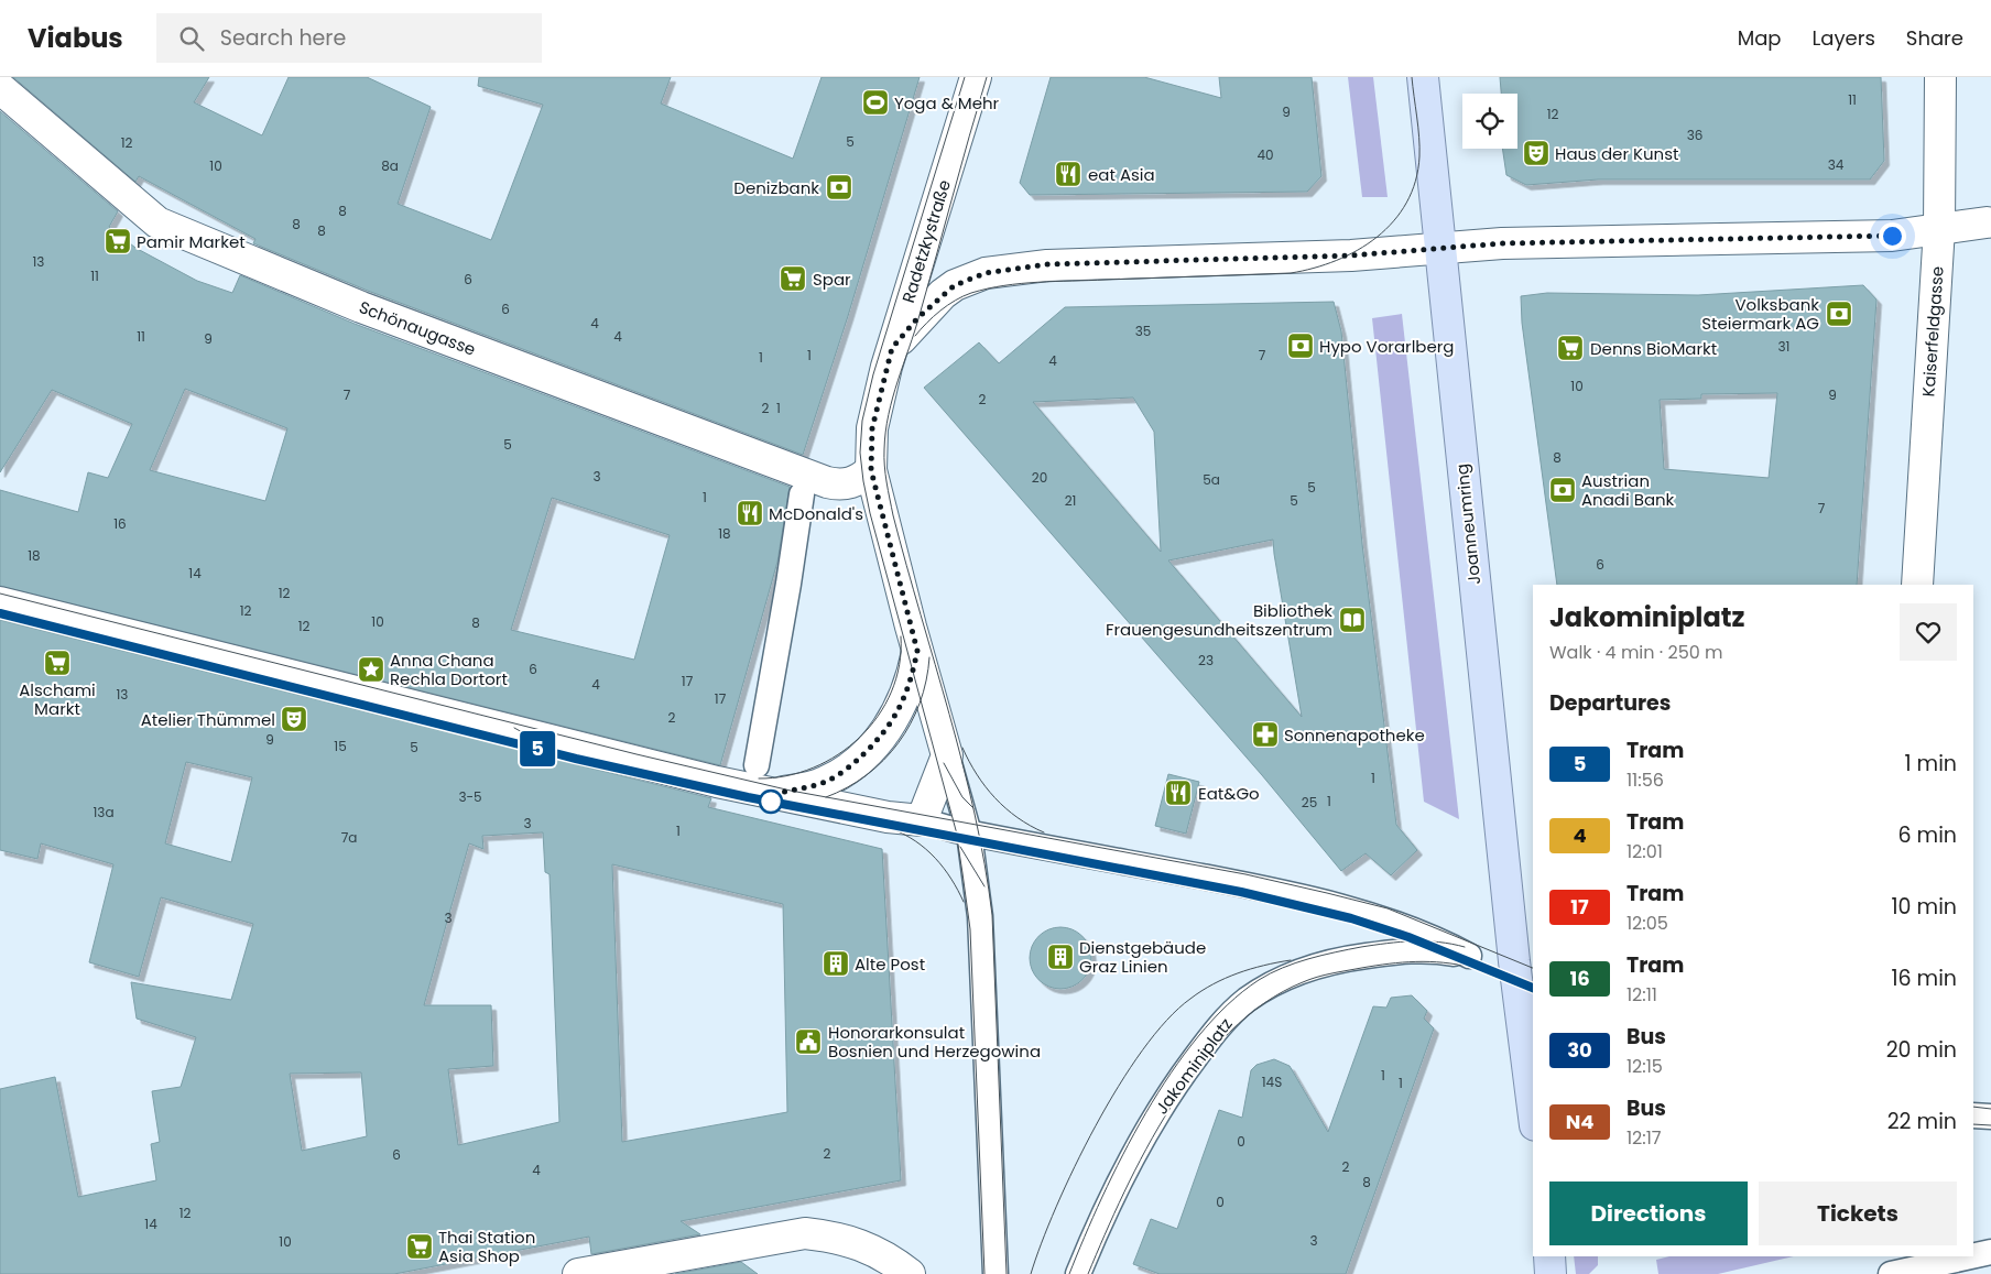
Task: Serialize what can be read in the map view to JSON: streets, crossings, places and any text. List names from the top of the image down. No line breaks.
{"streets":{"main road":["Joanneumring"],"street":["Radetzkystraße","Schönaugasse","Kaiserfeldgasse","Jakominiplatz"]},"crossings":[["Radetzkystraße","Schönaugasse"]],"places":{"sports":["Yoga & Mehr"],"theatre":["Haus der Kunst","Atelier Thümmel"],"restaurant":["eat Asia","McDonald's","Eat&Go"],"bank":["Denizbank","Volksbank Steiermark AG","Hypo Vorarlberg","Austrian Anadi Bank"],"supermarket":["Pamir Market","Spar","Denns BioMarkt","Alschami Markt","Thai Station Asia Shop"],"library":["Bibliothek Frauengesundheitszentrum"],"place":["Anna Chana Rechla Dortort"],"pharmacy":["Sonnenapotheke"],"building":["Dienstgebäude Graz Linien","Alte Post"],"public building":["Honorarkonsulat Bosnien und Herzegowina"]},"lines":["tram line 5"],"house_numbers":["11","9","12","36","5","12","40","34","10","8a","8","8","8","13","11","6","6","4","35","11","4","9","31","1","7","1","4","10","7","9","2","2","1","5","8","3","20","5a","5","1","21","5","7","16","18","18","6","14","12","12","10","8","12","23","6","17","4","13","17","2","9","15","5","1","3-5","1","25","13a","3","1","7a","3","1","14S","1","0","2","6","2","4","8","0","12","14","3","10"],"page":{"header":"Viabus","search":"Search here","nav":["Map","Layers","Share"],"on_map":"5","heading":[["Jakominiplatz","Walk · 4 min · 250 m"],"Departures"],"list":[{"mark":"5","name":"Tram","note":"11:56","value":"1 min"},{"mark":"4","name":"Tram","note":"12:01","value":"6 min"},{"mark":"17","name":"Tram","note":"12:05","value":"10 min"},{"mark":"16","name":"Tram","note":"12:11","value":"16 min"},{"mark":"30","name":"Bus","note":"12:15","value":"20 min"},{"mark":"N4","name":"Bus","note":"12:17","value":"22 min"}],"buttons":["Directions","Tickets"]}}
